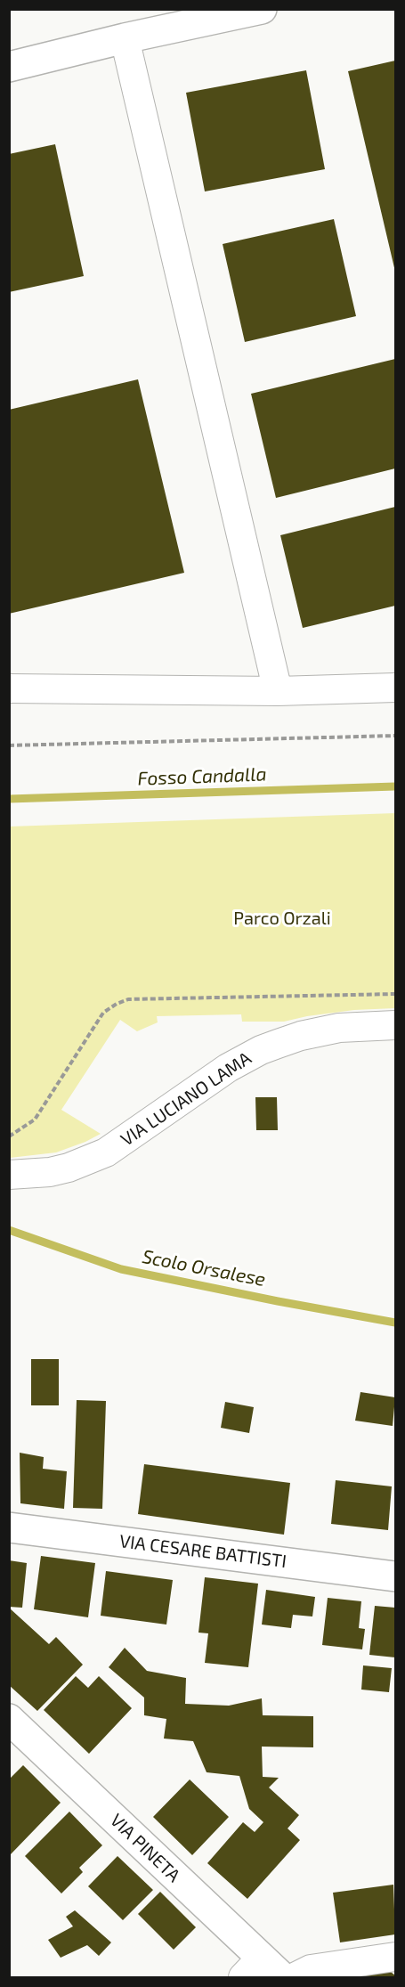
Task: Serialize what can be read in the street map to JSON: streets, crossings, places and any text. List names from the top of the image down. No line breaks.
{"streets":{"street":["VIA LUCIANO LAMA","VIA CESARE BATTISTI","VIA PINETA"]},"water":["Fosso Candalla","Scolo Orsalese"],"parks":["Parco Orzali"]}
